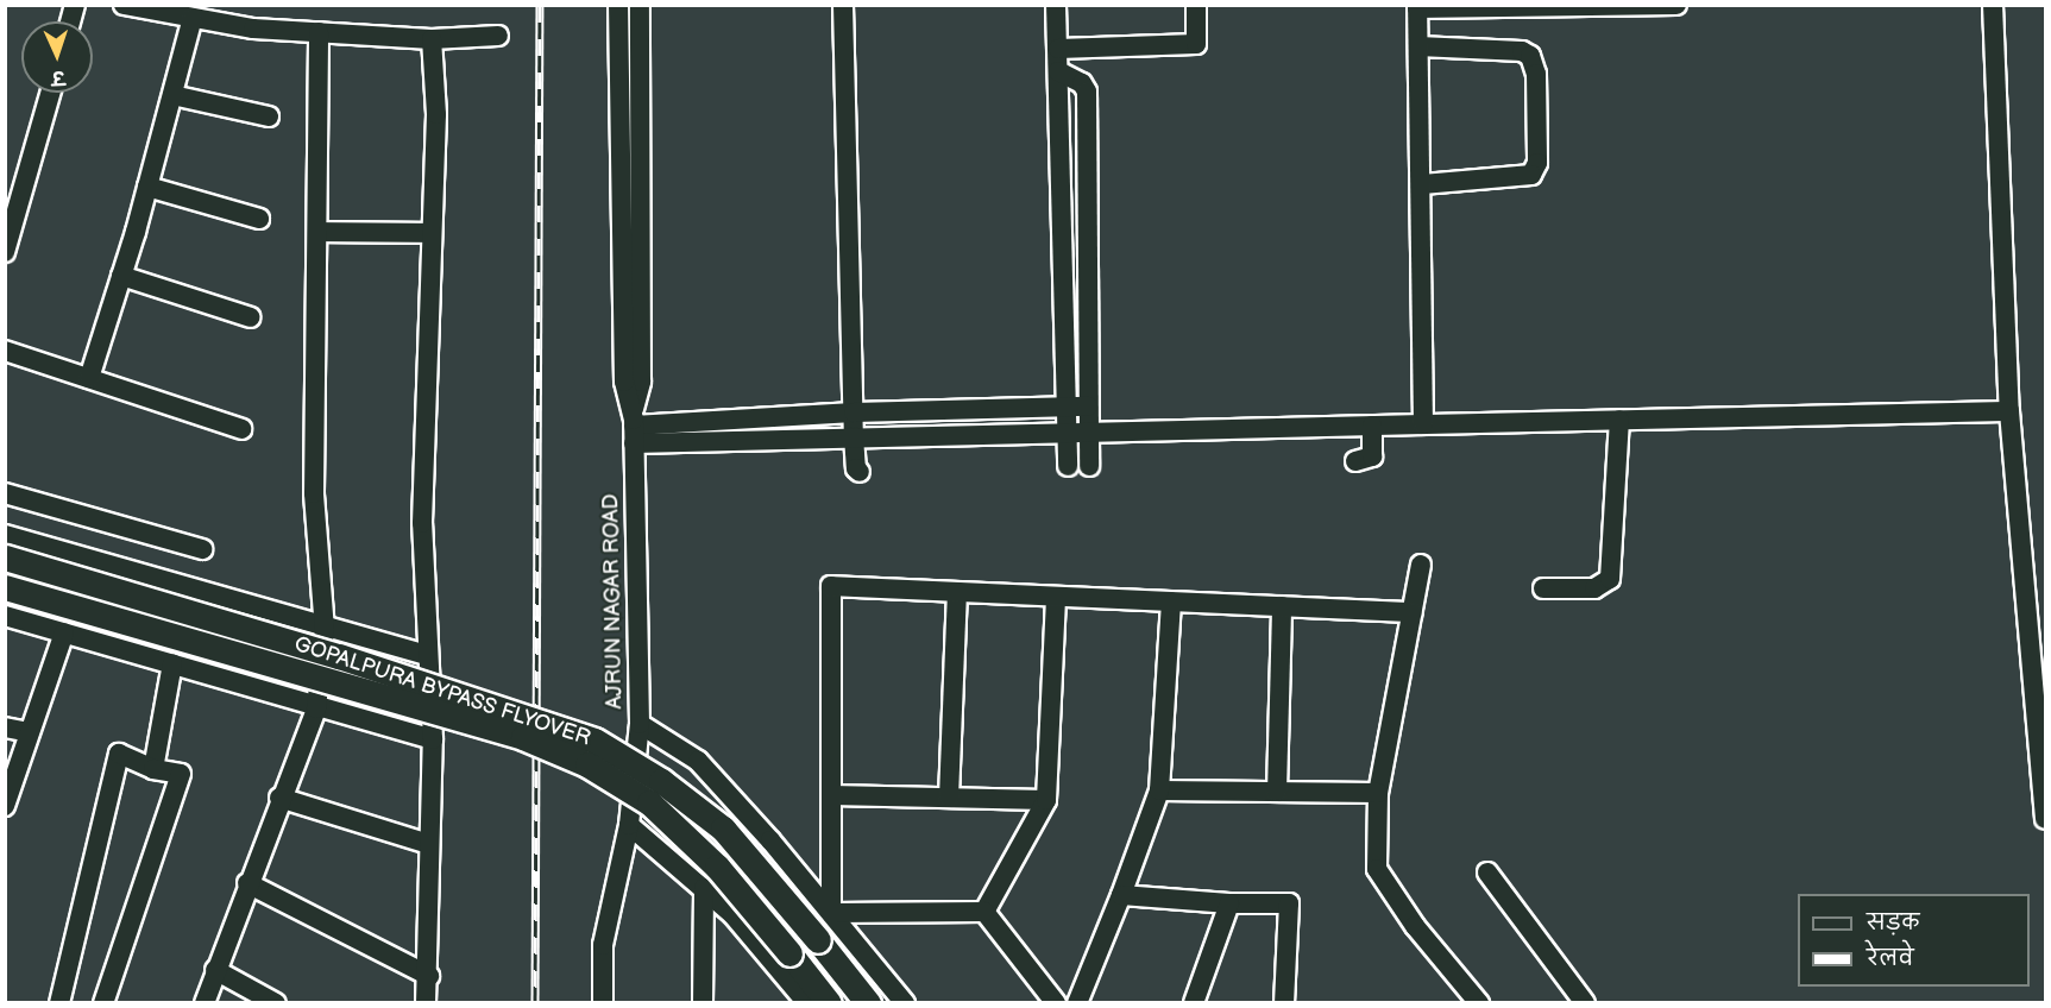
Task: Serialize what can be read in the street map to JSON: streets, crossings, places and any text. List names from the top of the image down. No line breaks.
{"streets":{"main road":["GOPALPURA BYPASS FLYOVER"],"street":["AJRUN NAGAR ROAD"]},"legend":["सड़क","रेलवे"],"north":"bottom"}
